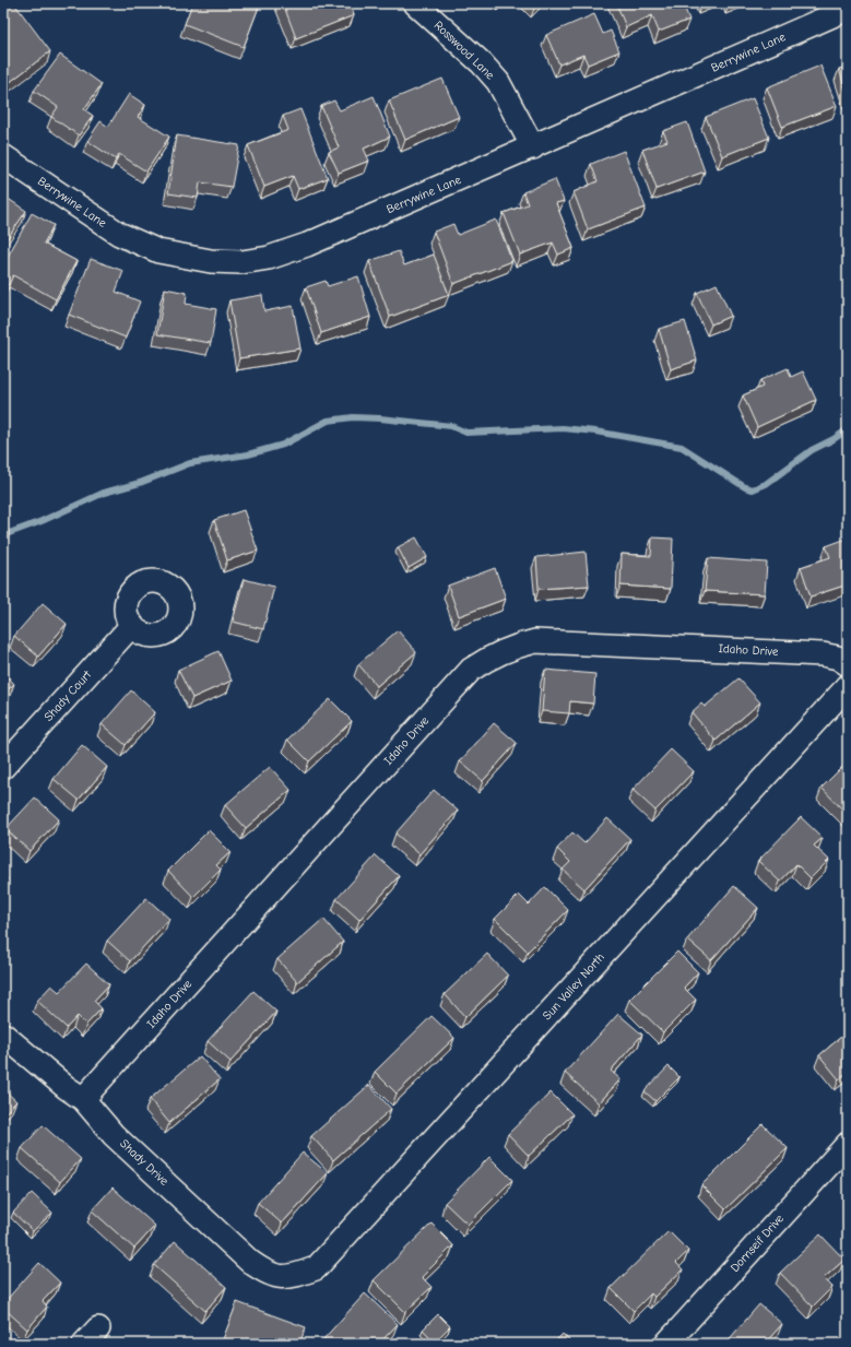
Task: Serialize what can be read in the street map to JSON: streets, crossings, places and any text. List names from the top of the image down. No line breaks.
{"streets":{"street":["Rosswood Lane","Berrywine Lane","Idaho Drive","Shady Court","Sun Valley North","Shady Drive","Dornseif Drive"]},"crossings":[["Rosswood Lane","Berrywine Lane"],["Idaho Drive","Shady Drive"],["Sun Valley North","Shady Drive"]]}
